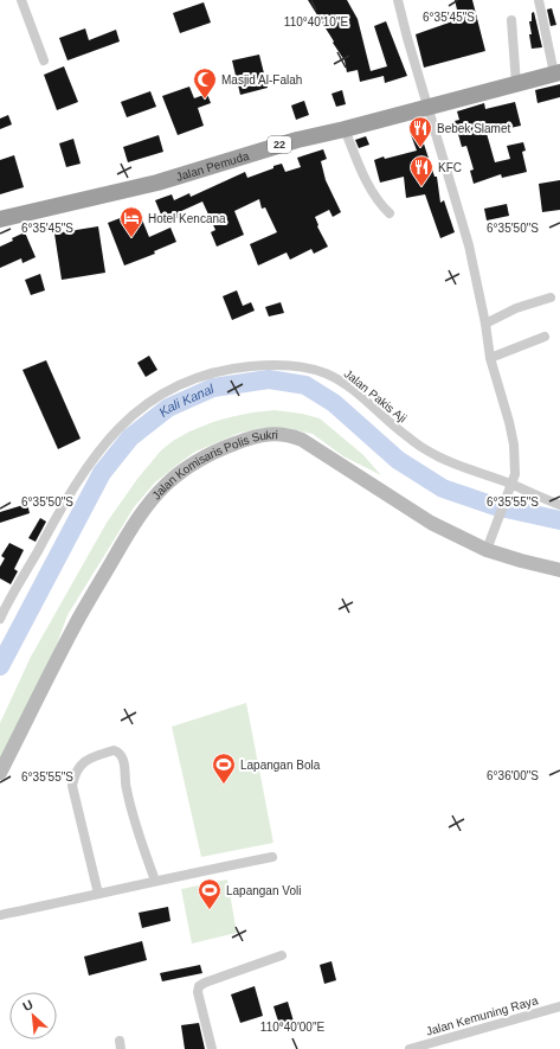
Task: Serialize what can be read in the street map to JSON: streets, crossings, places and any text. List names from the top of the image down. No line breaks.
{"streets":{"highway":["22","Jalan Pemuda"],"main road":["Jalan Komisaris Polis Sukri"],"street":["Jalan Pakis Aji","Jalan Kemuning Raya"]},"water":["Kali Kanal"],"places":{"mosque":["Masjid Al-Falah"],"restaurant":["Bebek Slamet","KFC"],"hotel":["Hotel Kencana"],"sports":["Lapangan Bola","Lapangan Voli"]},"north":"top left","coordinates":["6°35'45\"S","110°40'10\"E","6°35'50\"S","6°35'55\"S","6°36'00\"S","110°40'00\"E"]}
